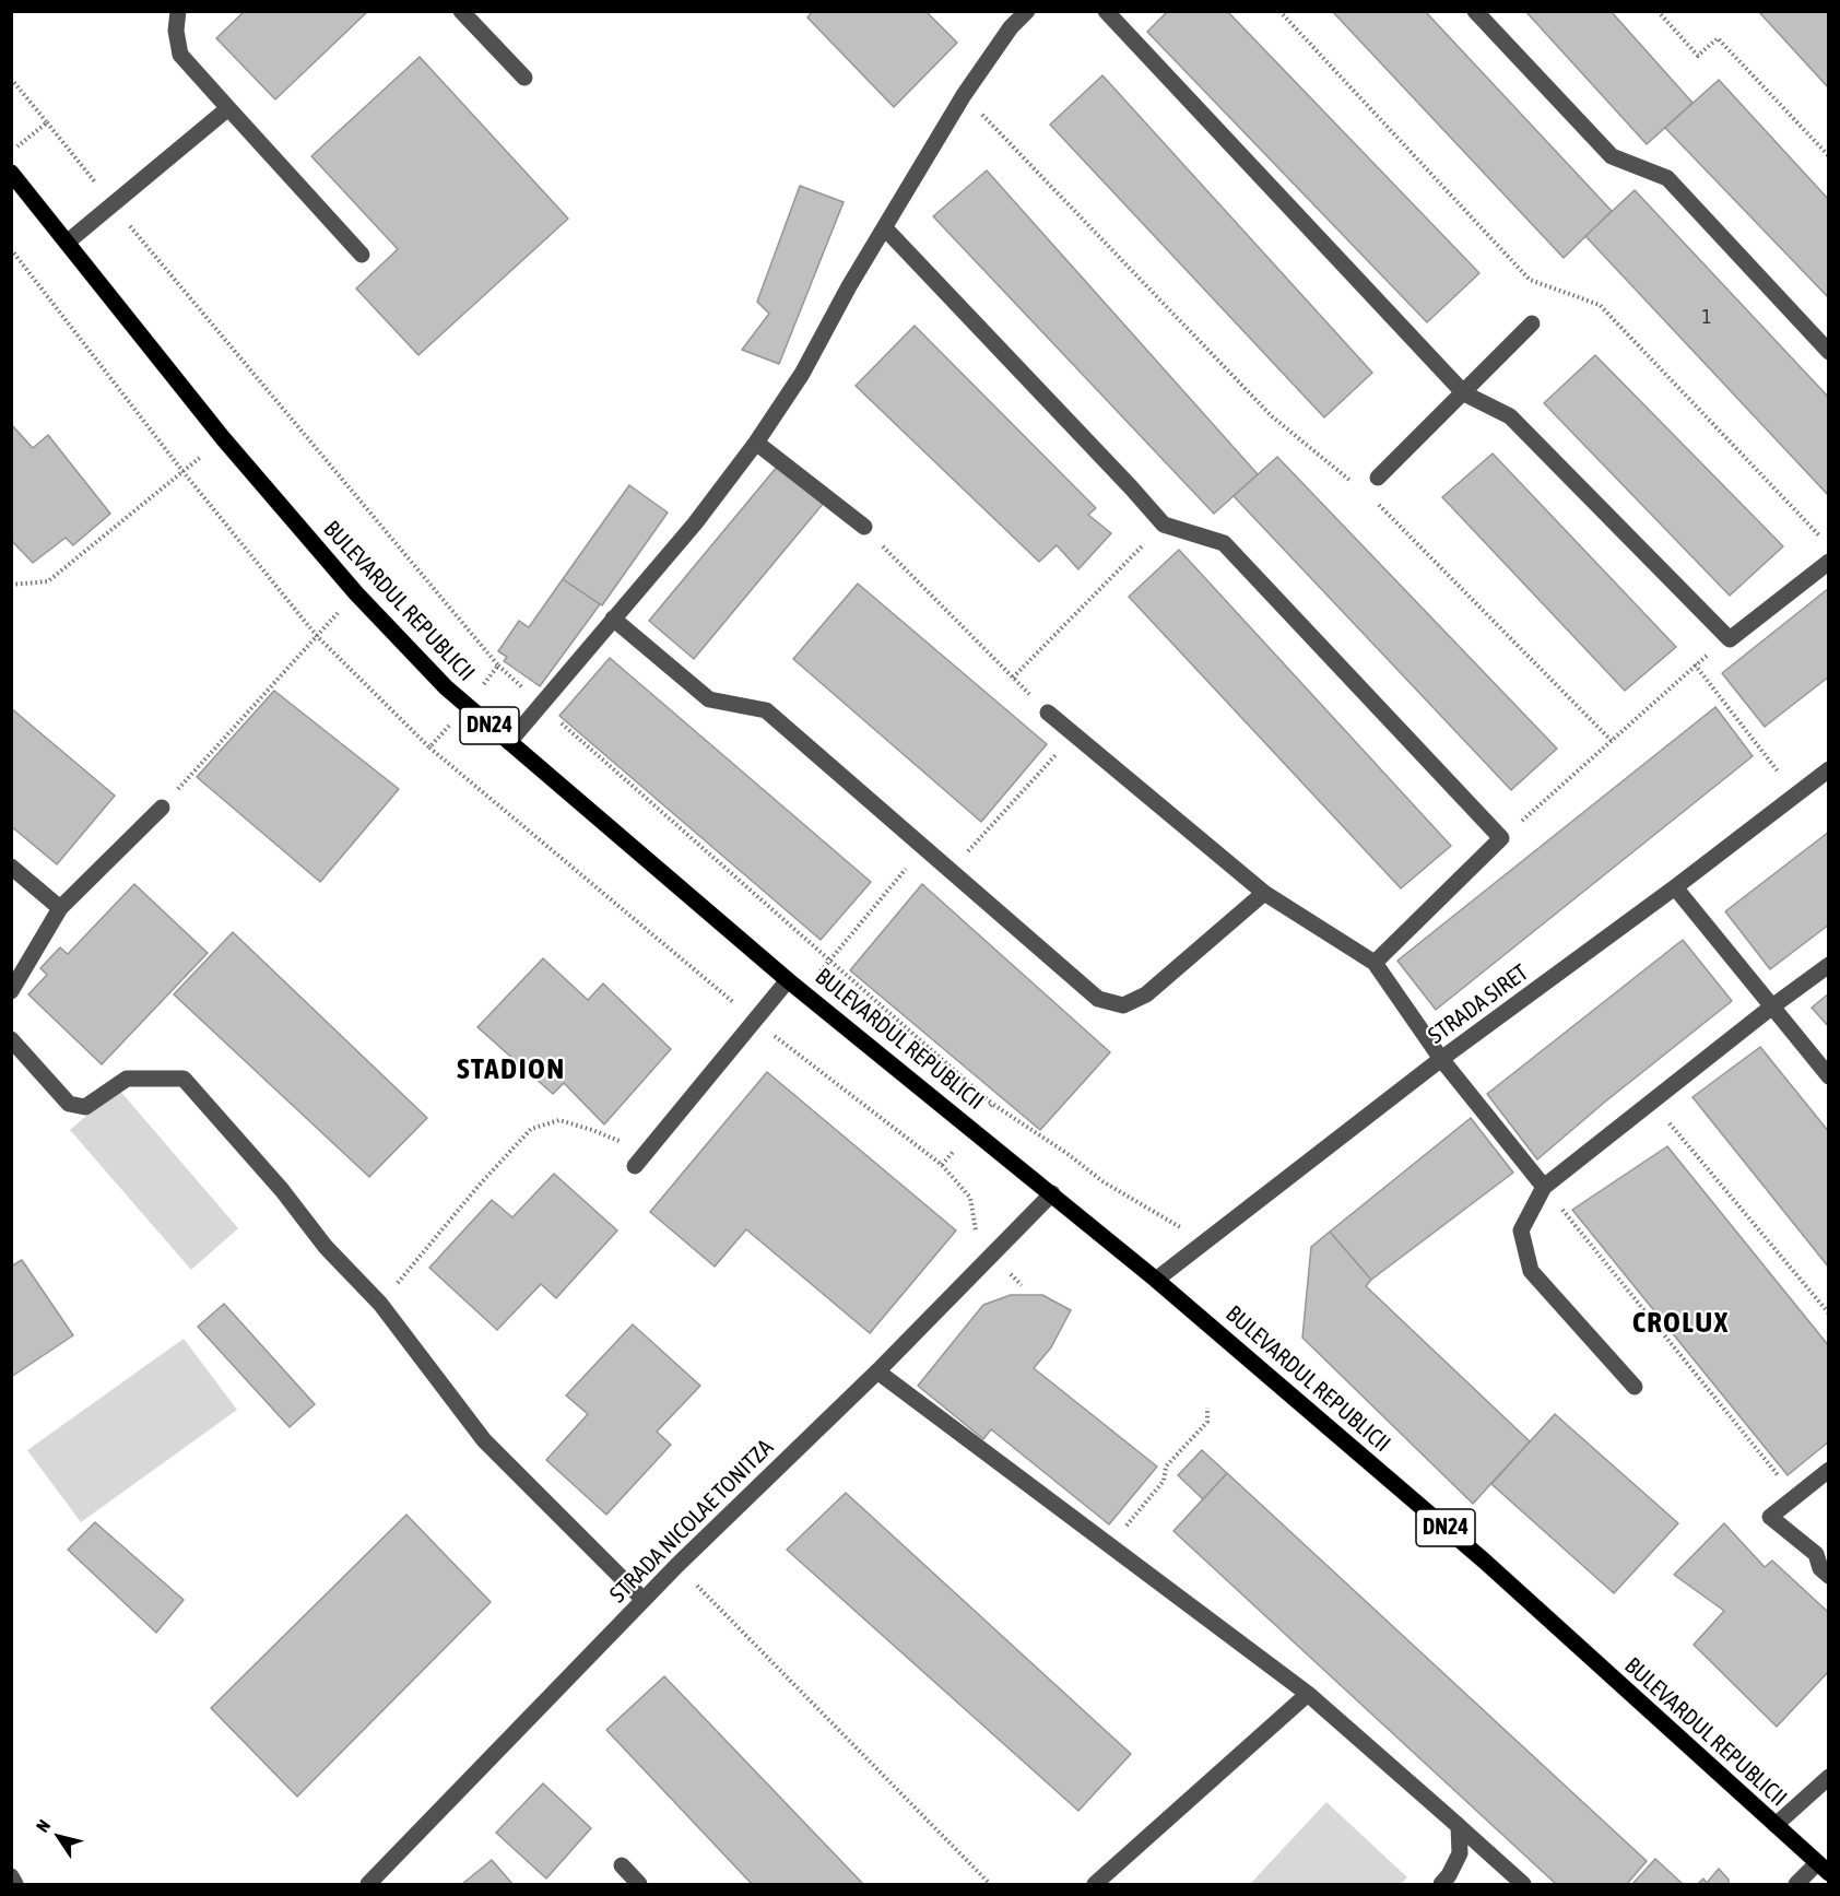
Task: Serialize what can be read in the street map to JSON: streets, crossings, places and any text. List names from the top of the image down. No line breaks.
{"streets":{"main road":["BULEVARDUL REPUBLICII","DN24"],"street":["STRADA SIRET","STRADA NICOLAE TONITZA"]},"crossings":[["BULEVARDUL REPUBLICII","STRADA SIRET"],["BULEVARDUL REPUBLICII","STRADA NICOLAE TONITZA"]],"districts":["STADION","CROLUX"],"house_numbers":["1"],"north":"top left"}
